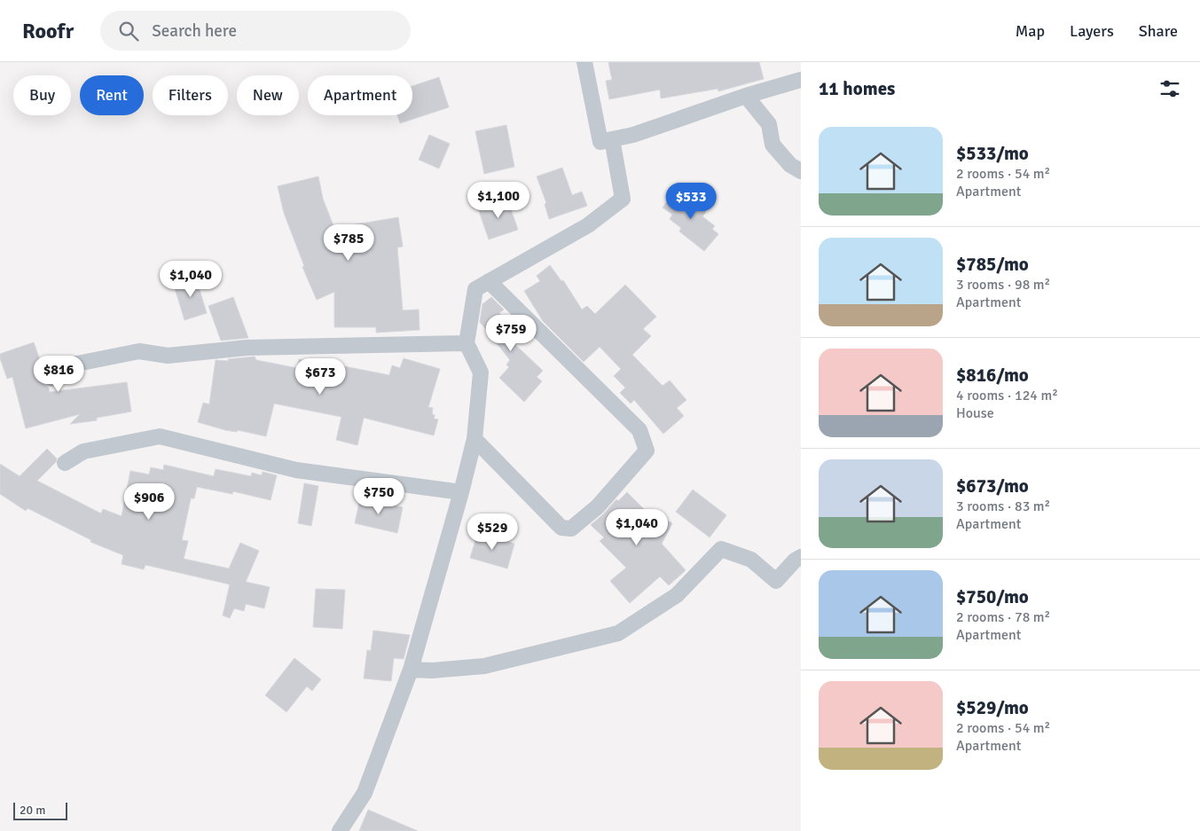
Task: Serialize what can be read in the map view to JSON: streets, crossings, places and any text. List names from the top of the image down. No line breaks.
{"scale_bar":"20 m","page":{"header":"Roofr","search":"Search here","nav":["Map","Layers","Share"],"heading":"11 homes","chip":["Buy","Rent","Filters","New","Apartment"],"list":[{"name":"$533/mo","note":"2 rooms · 54 m² · Apartment"},{"name":"$785/mo","note":"3 rooms · 98 m² · Apartment"},{"name":"$816/mo","note":"4 rooms · 124 m² · House"},{"name":"$673/mo","note":"3 rooms · 83 m² · Apartment"},{"name":"$750/mo","note":"2 rooms · 78 m² · Apartment"},{"name":"$529/mo","note":"2 rooms · 54 m² · Apartment"}],"price":["$1,100","$533","$785","$1,040","$759","$816","$673","$750","$906","$1,040","$529"],"scale":"20 m"}}
